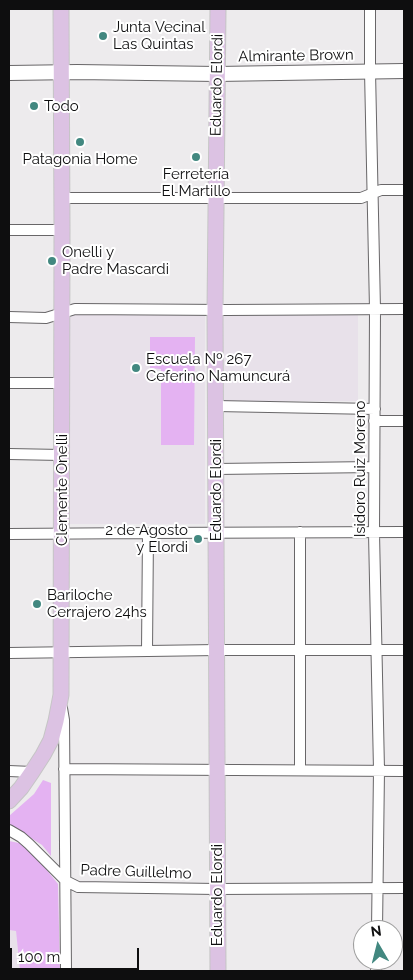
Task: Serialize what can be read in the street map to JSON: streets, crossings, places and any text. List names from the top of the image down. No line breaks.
{"streets":{"main road":["Almirante Brown","Eduardo Elordi","Clemente Onelli"],"street":["Isidoro Ruiz Moreno","Padre Guillelmo"]},"crossings":[["Almirante Brown","Eduardo Elordi"],["Almirante Brown","Isidoro Ruiz Moreno"],["Almirante Brown","Clemente Onelli"],["Eduardo Elordi","Padre Guillelmo"],["Isidoro Ruiz Moreno","Padre Guillelmo"],["Clemente Onelli","Padre Guillelmo"]],"places":["Junta Vecinal Las Quintas","Todo","Patagonia Home","Ferretería El Martillo","Onelli y Padre Mascardi","Escuela Nº 267 Ceferino Namuncurá","2 de Agosto y Elordi","Bariloche Cerrajero 24hs"],"scale_bar":"100 m","north":"top"}
